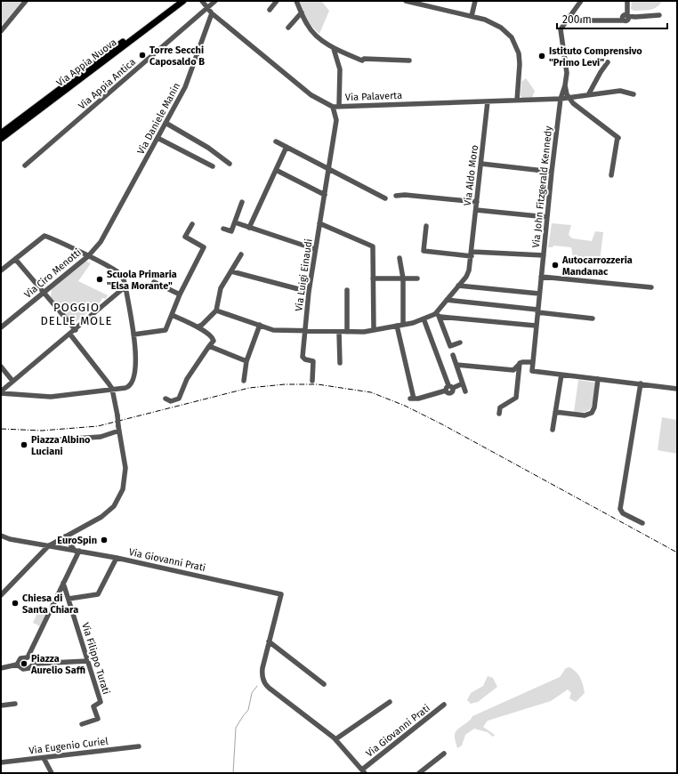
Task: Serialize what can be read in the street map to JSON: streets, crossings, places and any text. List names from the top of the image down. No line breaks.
{"streets":{"main road":["Via Appia Nuova"],"street":["Via Appia Antica","Via Palaverta","Via Daniele Manin","Via Aldo Moro","Via John Fitzgerald Kennedy","Via Ciro Menotti","Via Luigi Einaudi","Via Giovanni Prati","Via Filippo Turati","Via Eugenio Curiel"]},"crossings":[["Via Appia Antica","Via Palaverta"],["Via Palaverta","Via Daniele Manin"],["Via Palaverta","Via Aldo Moro"],["Via Palaverta","Via John Fitzgerald Kennedy"],["Via Palaverta","Via Luigi Einaudi"],["Via Daniele Manin","Via Ciro Menotti"],["Via Aldo Moro","Via Luigi Einaudi"]],"districts":["POGGIO DELLE MOLE"],"places":["Torre Secchi Caposaldo B","Istituto Comprensivo \"Primo Levi\"","Autocarrozzeria Mandanac","Scuola Primaria \"Elsa Morante\"","Piazza Albino Luciani","EuroSpin","Chiesa di Santa Chiara","Piazza Aurelio Saffi"],"scale_bar":"200 m"}
